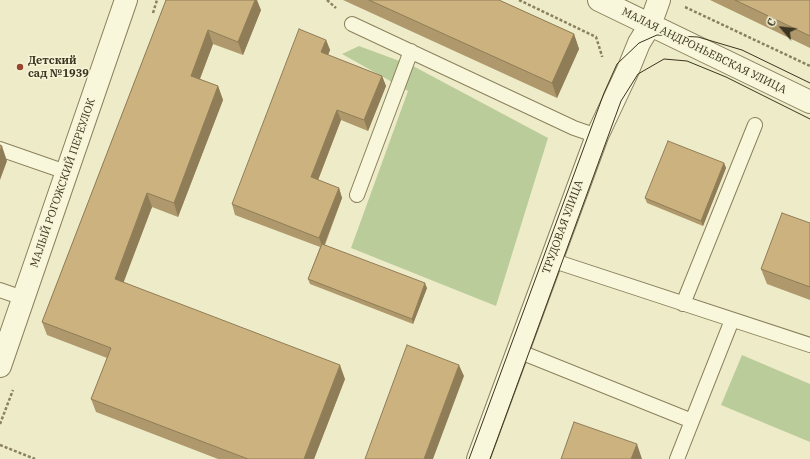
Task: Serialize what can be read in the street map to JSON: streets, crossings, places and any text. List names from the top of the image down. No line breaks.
{"streets":{"street":["МАЛАЯ АНДРОНЬЕВСКАЯ УЛИЦА","МАЛЫЙ РОГОЖСКИЙ ПЕРЕУЛОК","ТРУДОВАЯ УЛИЦА"]},"crossings":[["МАЛАЯ АНДРОНЬЕВСКАЯ УЛИЦА","ТРУДОВАЯ УЛИЦА"]],"places":["Детский сад №1939"],"north":"top left"}
